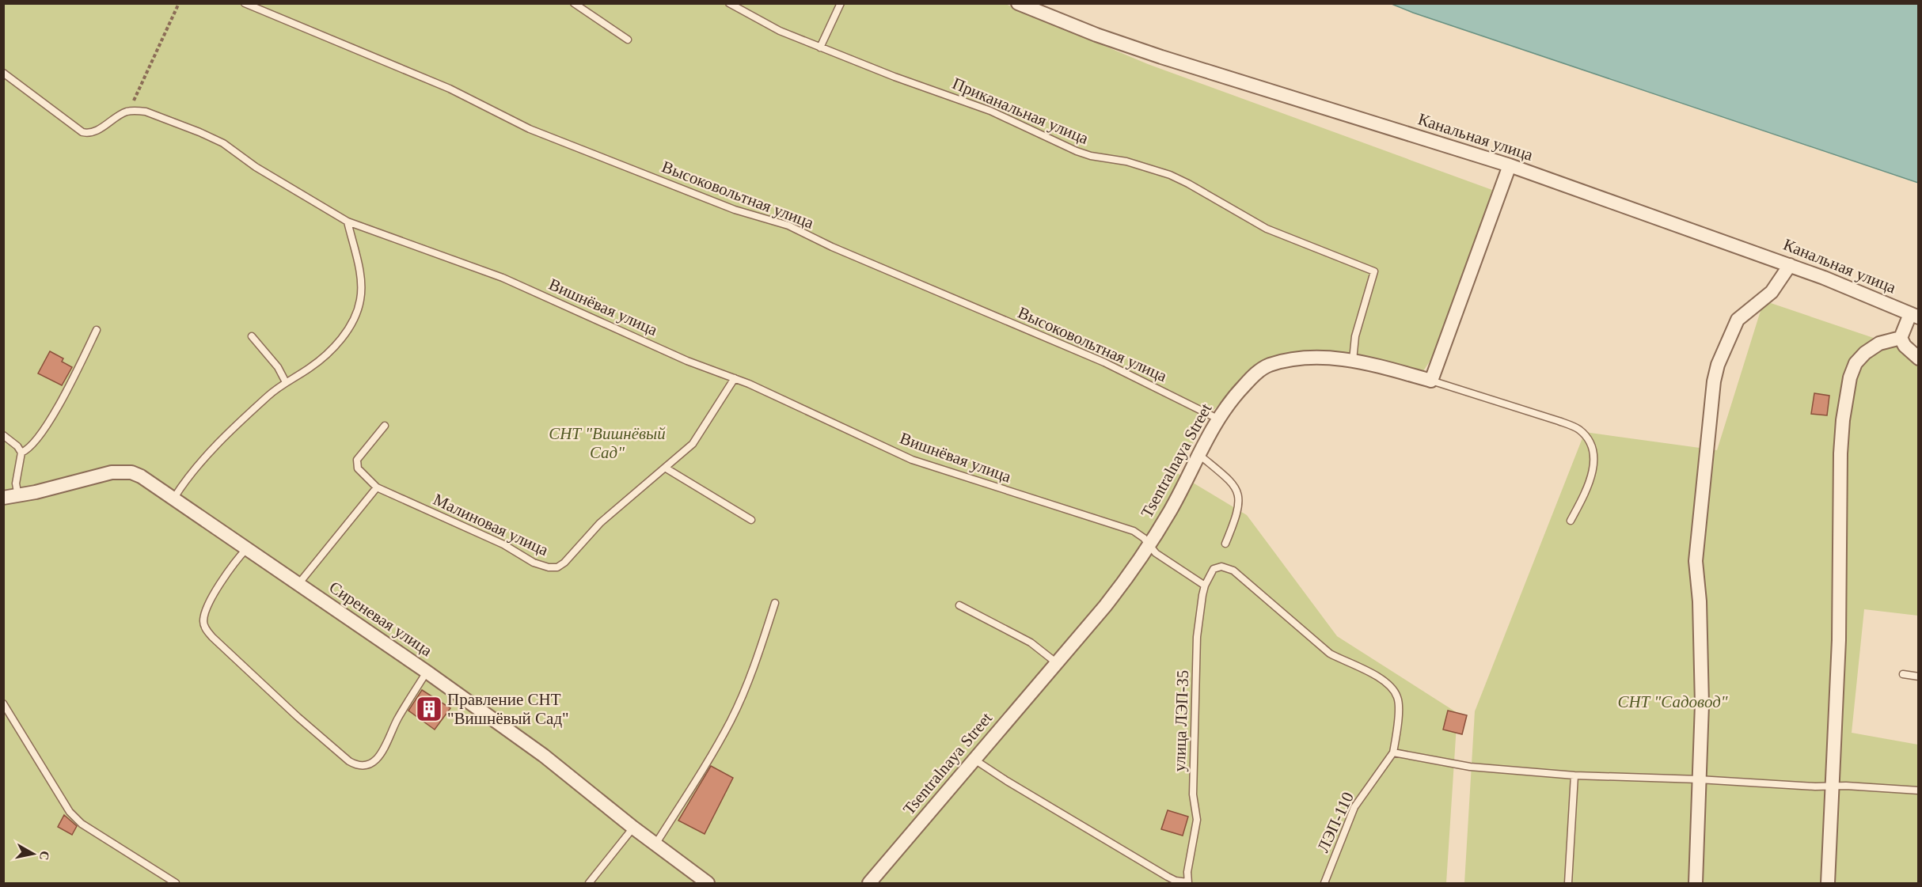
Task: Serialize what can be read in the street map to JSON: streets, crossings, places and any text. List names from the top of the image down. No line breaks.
{"streets":{"street":["Канальная улица","Tsentralnaya Street","Сиреневая улица"],"lane":["Приканальная улица","Высоковольтная улица","Вишнёвая улица","Малиновая улица","улица ЛЭП-35","ЛЭП-110"]},"crossings":[["Приканальная улица","Tsentralnaya Street"],["Высоковольтная улица","Tsentralnaya Street"],["Вишнёвая улица","Tsentralnaya Street"],["Вишнёвая улица","Малиновая улица"],["Вишнёвая улица","улица ЛЭП-35"],["улица ЛЭП-35","ЛЭП-110"]],"parks":["СНТ \"Вишнёвый Сад\"","СНТ \"Садовод\""],"places":{"building":["Правление СНТ \"Вишнёвый Сад\""]},"north":"right"}
